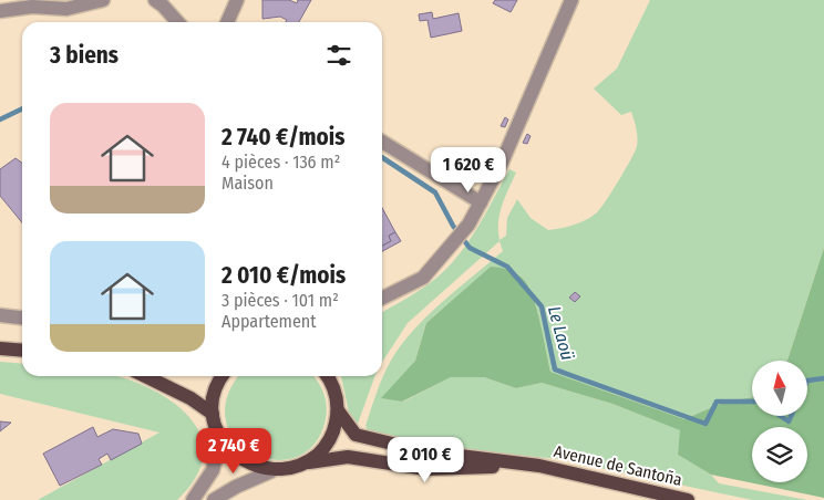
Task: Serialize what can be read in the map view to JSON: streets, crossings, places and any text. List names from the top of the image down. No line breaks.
{"streets":{"main road":["Avenue de Santoña"]},"water":["Le Laoü"],"north":"top","page":{"heading":"3 biens","list":[{"name":"2 740 €/mois","note":"4 pièces · 136 m² · Maison"},{"name":"2 010 €/mois","note":"3 pièces · 101 m² · Appartement"}],"price":["1 620 €","2 740 €","2 010 €"]}}
